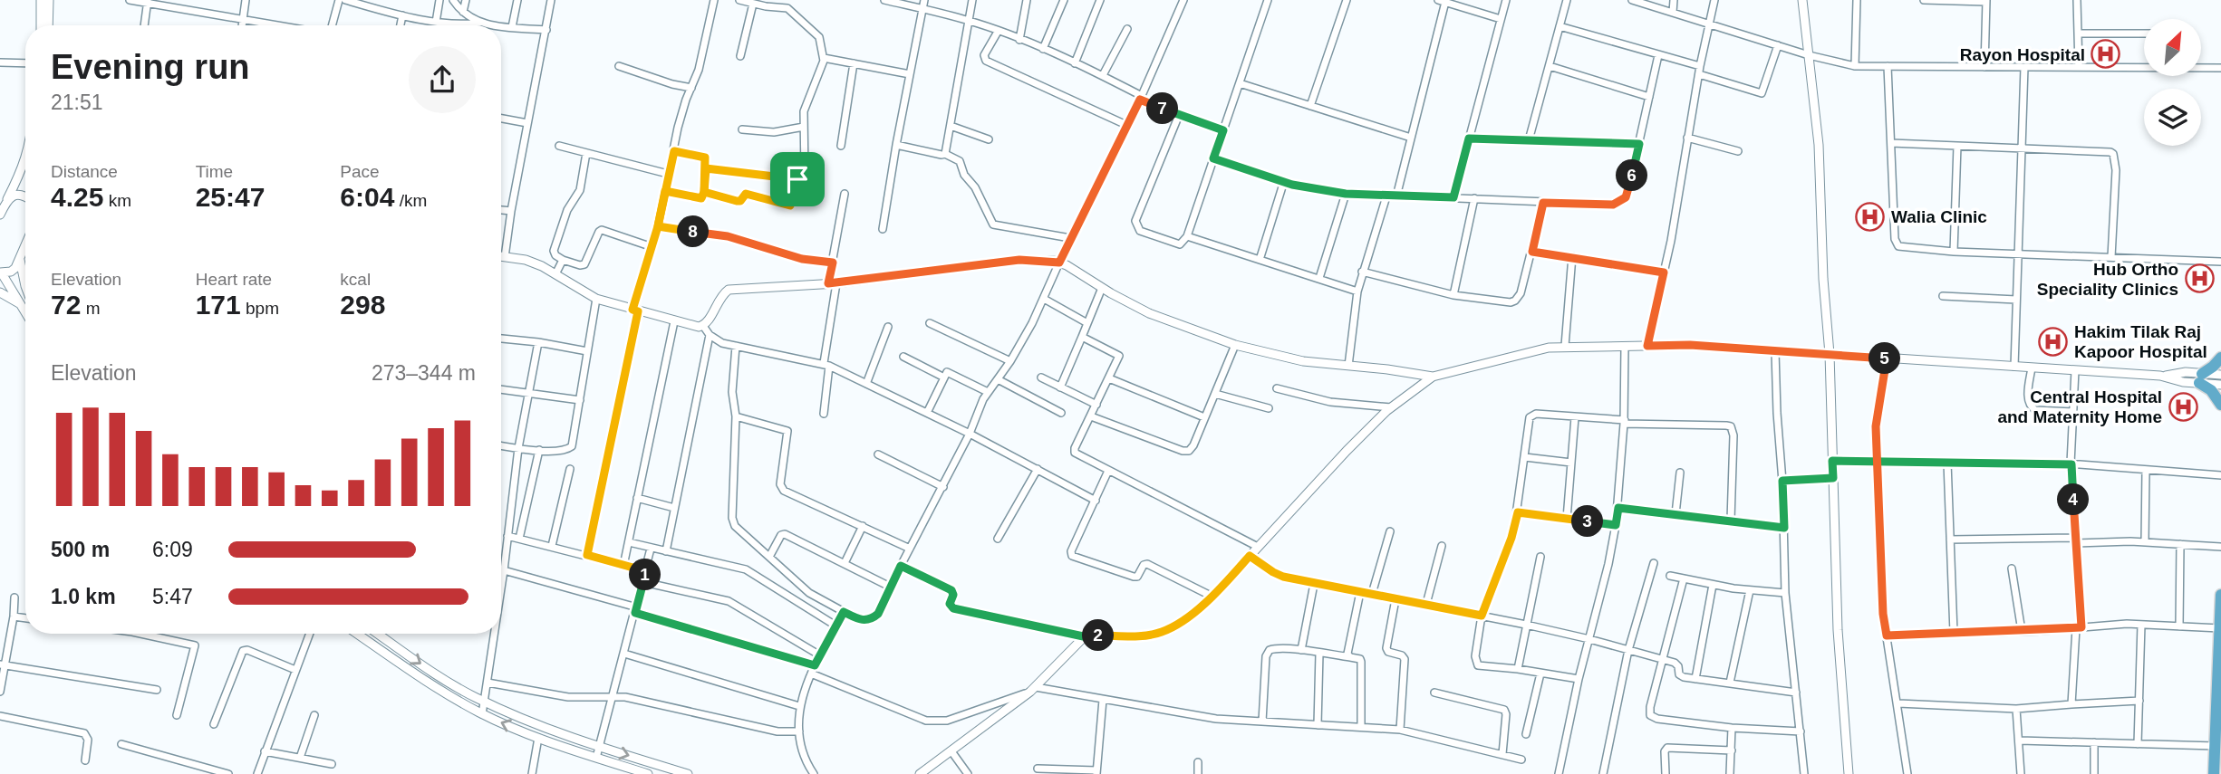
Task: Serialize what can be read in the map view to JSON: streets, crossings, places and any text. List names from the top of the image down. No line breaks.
{"places":{"hospital":["Rayon Hospital","Walia Clinic","Hub Ortho Speciality Clinics","Hakim Tilak Raj Kapoor Hospital","Central Hospital and Maternity Home"]},"north":"top right","page":{"heading":["Evening run","21:51"],"pins":["7","6","8","5","4","3","1","2"],"stats":[["Distance","4.25 km"],["Time","25:47"],["Pace","6:04 /km"],["Elevation","72 m"],["Heart rate","171 bpm"],["kcal","298"]],"chart":["Elevation","273–344 m"],"list":[{"name":"500 m","note":"6:09"},{"name":"1.0 km","note":"5:47"}]}}
